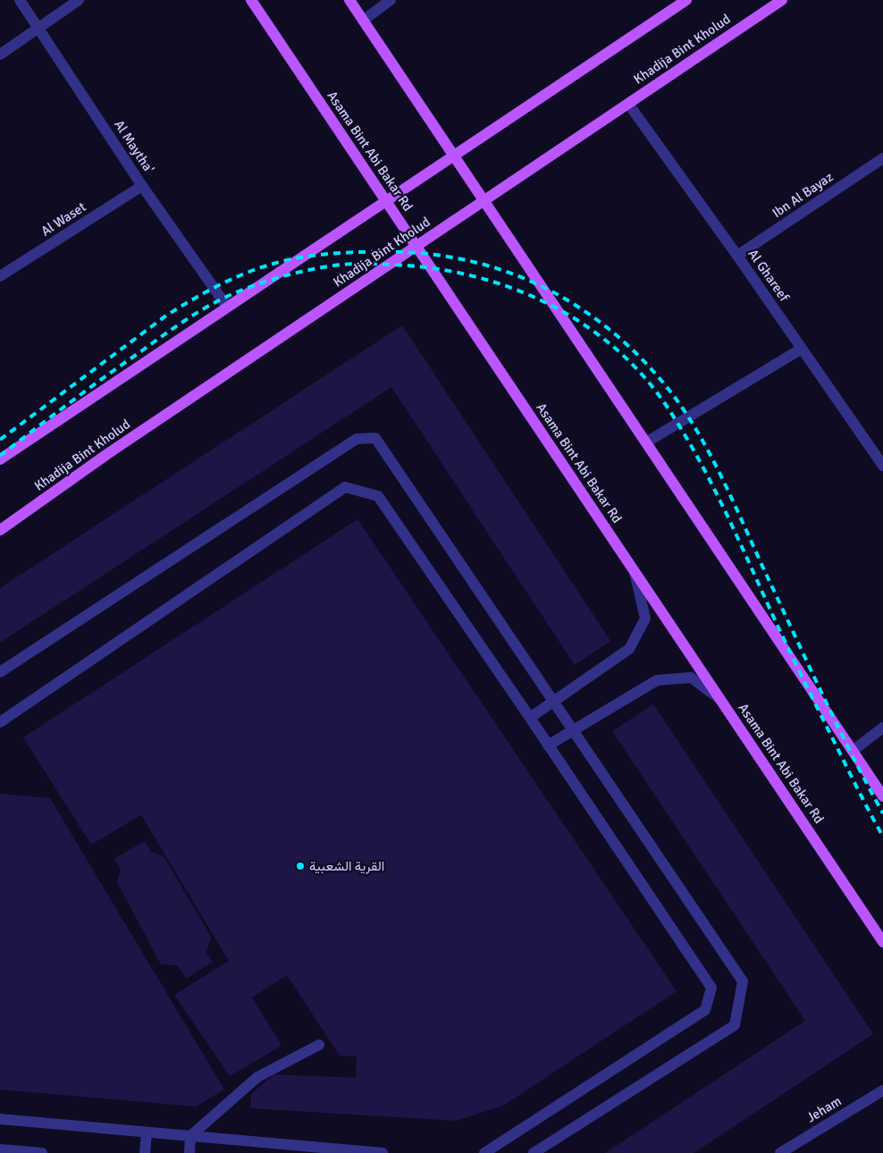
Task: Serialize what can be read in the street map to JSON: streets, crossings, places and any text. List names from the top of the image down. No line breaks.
{"streets":{"main road":["Khadija Bint Kholud","Asama Bint Abi Bakar Rd"],"street":["Al Maytha'","Ibn Al Bayaz","Al Waset","Al Ghareef","Jeham"]},"crossings":[["Khadija Bint Kholud","Asama Bint Abi Bakar Rd"],["Khadija Bint Kholud","Al Ghareef"],["Al Maytha'","Al Waset"],["Ibn Al Bayaz","Al Ghareef"]],"places":["القرية الشعبية"]}
